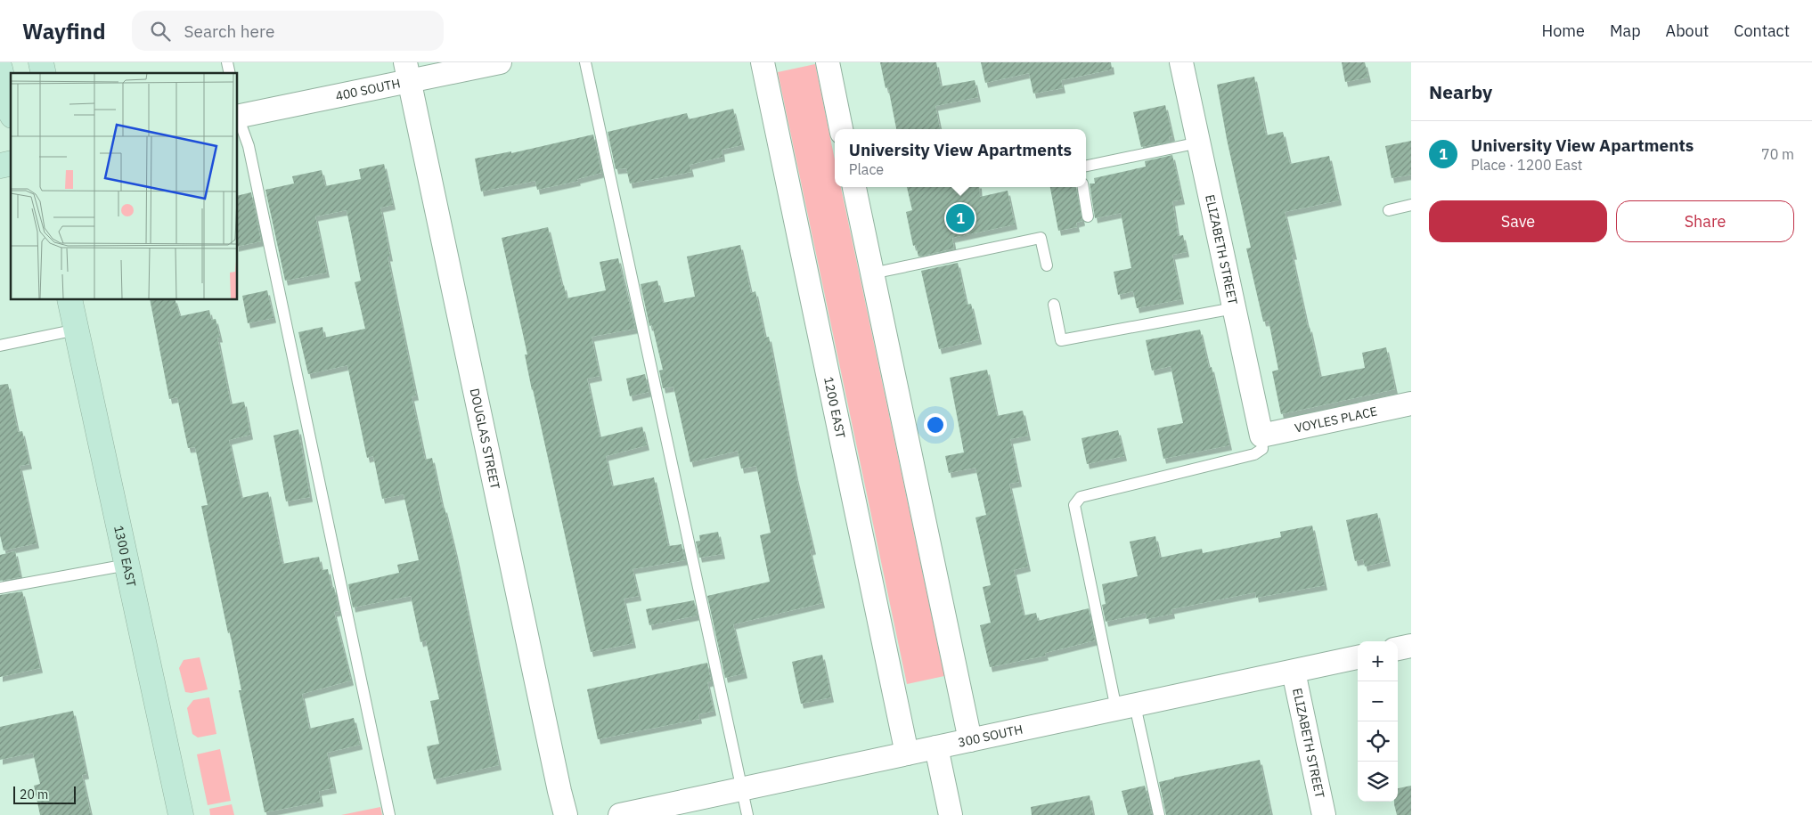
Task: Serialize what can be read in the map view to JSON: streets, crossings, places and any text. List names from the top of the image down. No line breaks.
{"streets":{"main road":["1300 EAST"],"street":["400 SOUTH","ELIZABETH STREET","1200 EAST","VOYLES PLACE","DOUGLAS STREET","300 SOUTH"]},"crossings":[["400 SOUTH","DOUGLAS STREET"],["ELIZABETH STREET","VOYLES PLACE"],["ELIZABETH STREET","300 SOUTH"],["1200 EAST","300 SOUTH"]],"scale_bar":"20 m","page":{"header":"Wayfind","search":"Search here","nav":["Home","Map","About","Contact"],"heading":"Nearby","list":[{"mark":"1","name":"University View Apartments","note":"Place · 1200 East","value":"70 m"}],"popup":["University View Apartments","Place"],"buttons":["Save","Share"],"pins":"1","map_buttons":["+","−"],"scale":"20 m"}}
